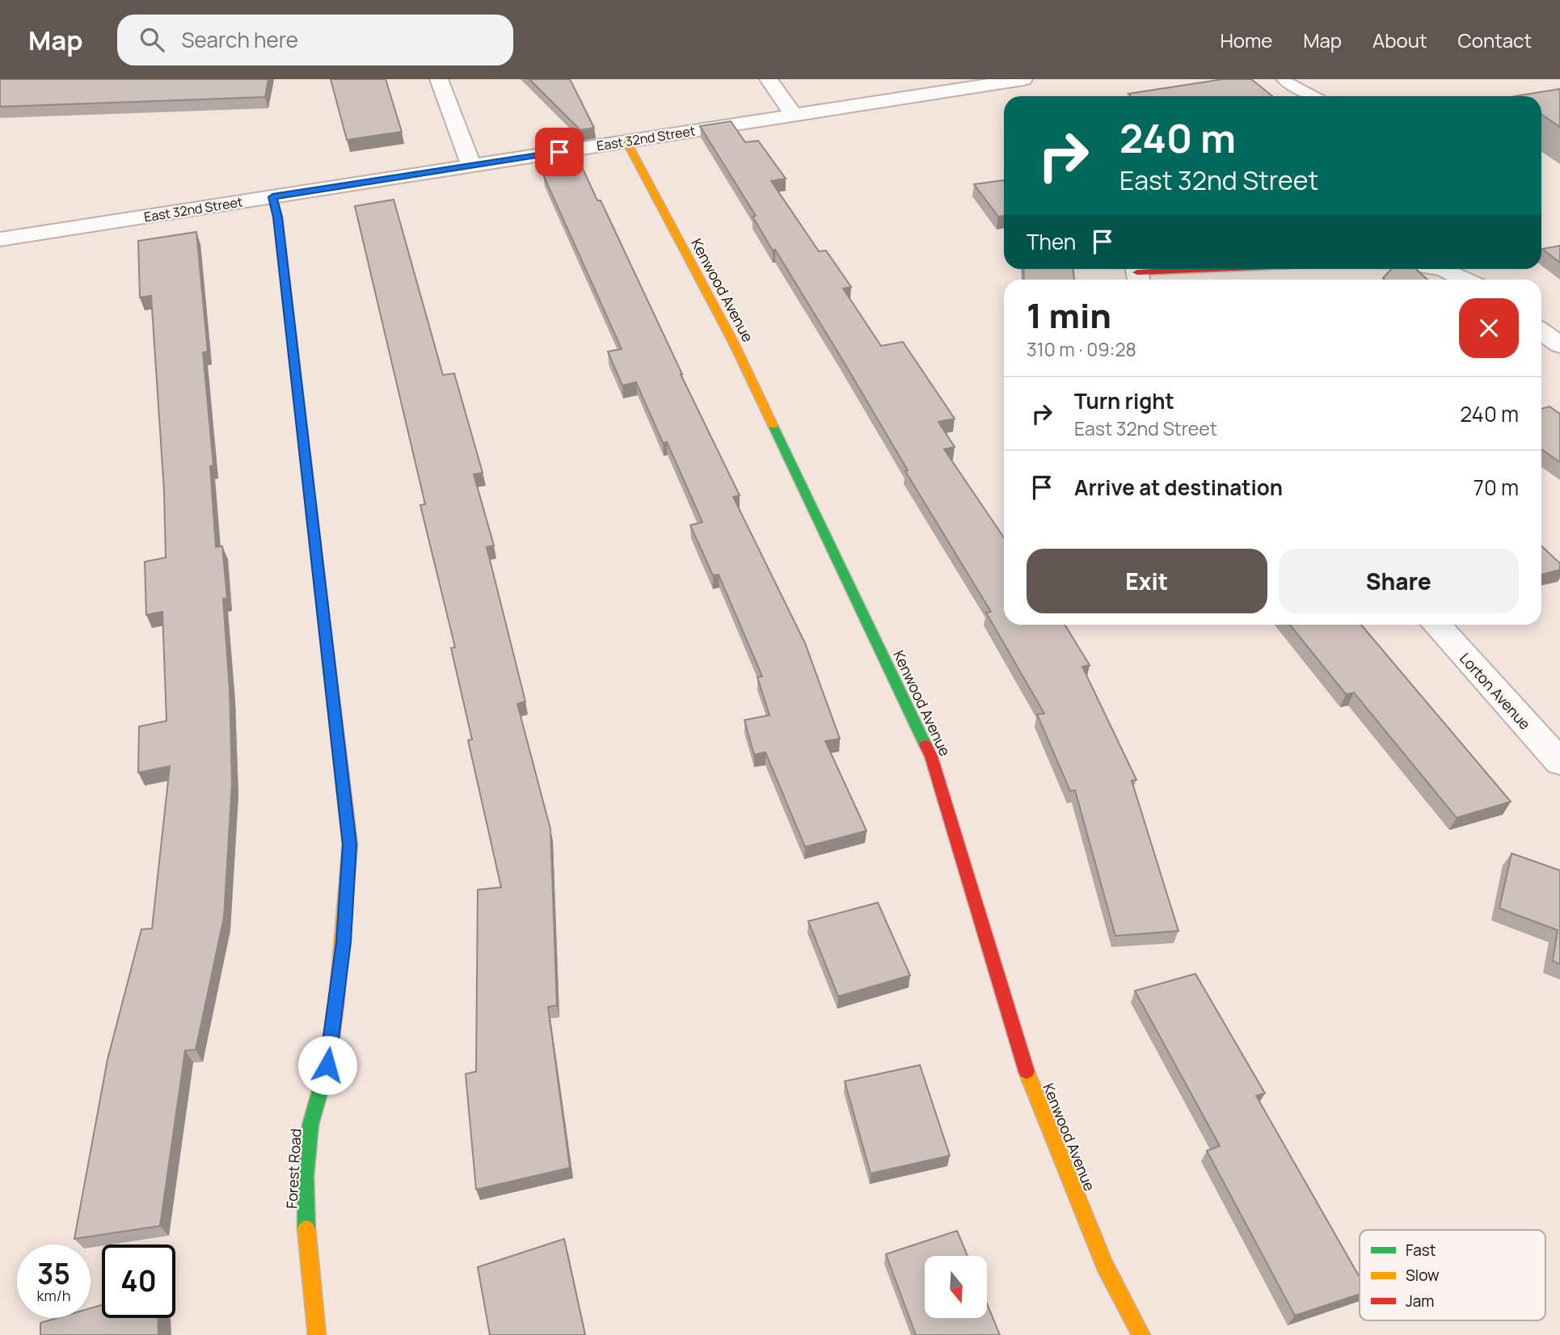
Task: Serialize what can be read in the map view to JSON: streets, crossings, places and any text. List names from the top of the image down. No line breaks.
{"streets":{"street":["East 32nd Street","Kenwood Avenue","Lorton Avenue","Forest Road"]},"crossings":[["East 32nd Street","Kenwood Avenue"],["East 32nd Street","Forest Road"]],"legend":["Fast","Slow","Jam"],"north":"bottom","page":{"header":"Map","search":"Search here","nav":["Home","Map","About","Contact"],"turn":["240 m","East 32nd Street"],"then":"Then","heading":["1 min","310 m · 09:28"],"list":[{"name":"Turn right","note":"East 32nd Street","value":"240 m"},{"name":"Arrive at destination","value":"70 m"}],"buttons":["Exit","Share"],"speed":"35 km/h","limit":"40"}}
